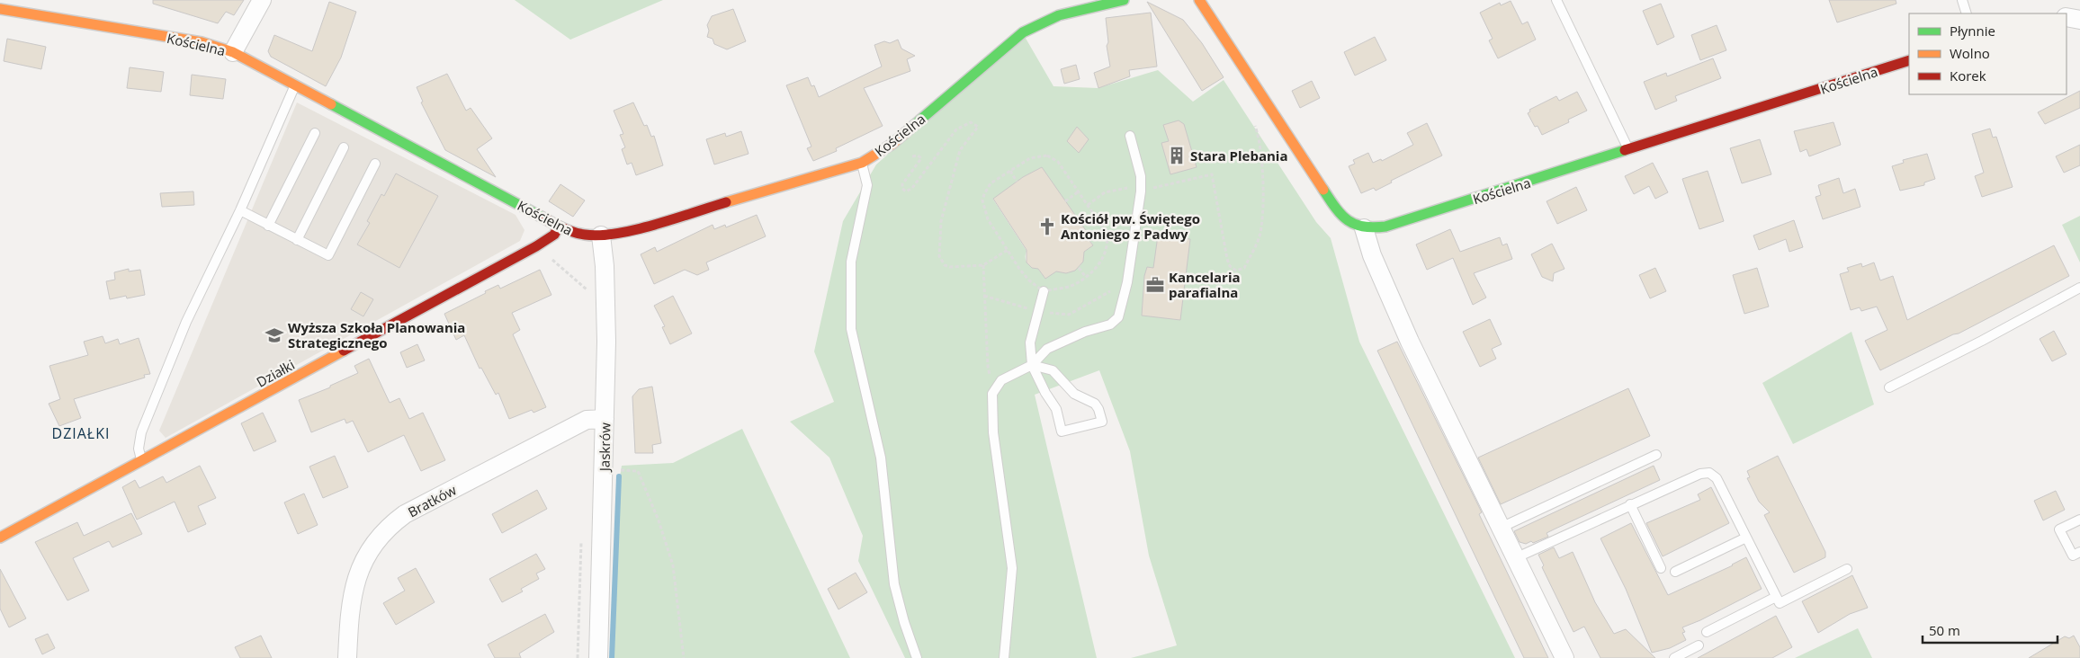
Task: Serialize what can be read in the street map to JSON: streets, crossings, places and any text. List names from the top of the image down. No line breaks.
{"streets":{"street":["Kościelna","Działki","Jaskrów","Bratków"]},"crossings":[["Kościelna","Działki"],["Kościelna","Jaskrów"],["Jaskrów","Bratków"]],"districts":["DZIAŁKI"],"places":{"building":["Stara Plebania"],"church":["Kościół pw. Świętego Antoniego z Padwy"],"office":["Kancelaria parafialna"],"school or university":["Wyższa Szkoła Planowania Strategicznego"]},"legend":["Płynnie","Wolno","Korek"],"scale_bar":"50 m"}
